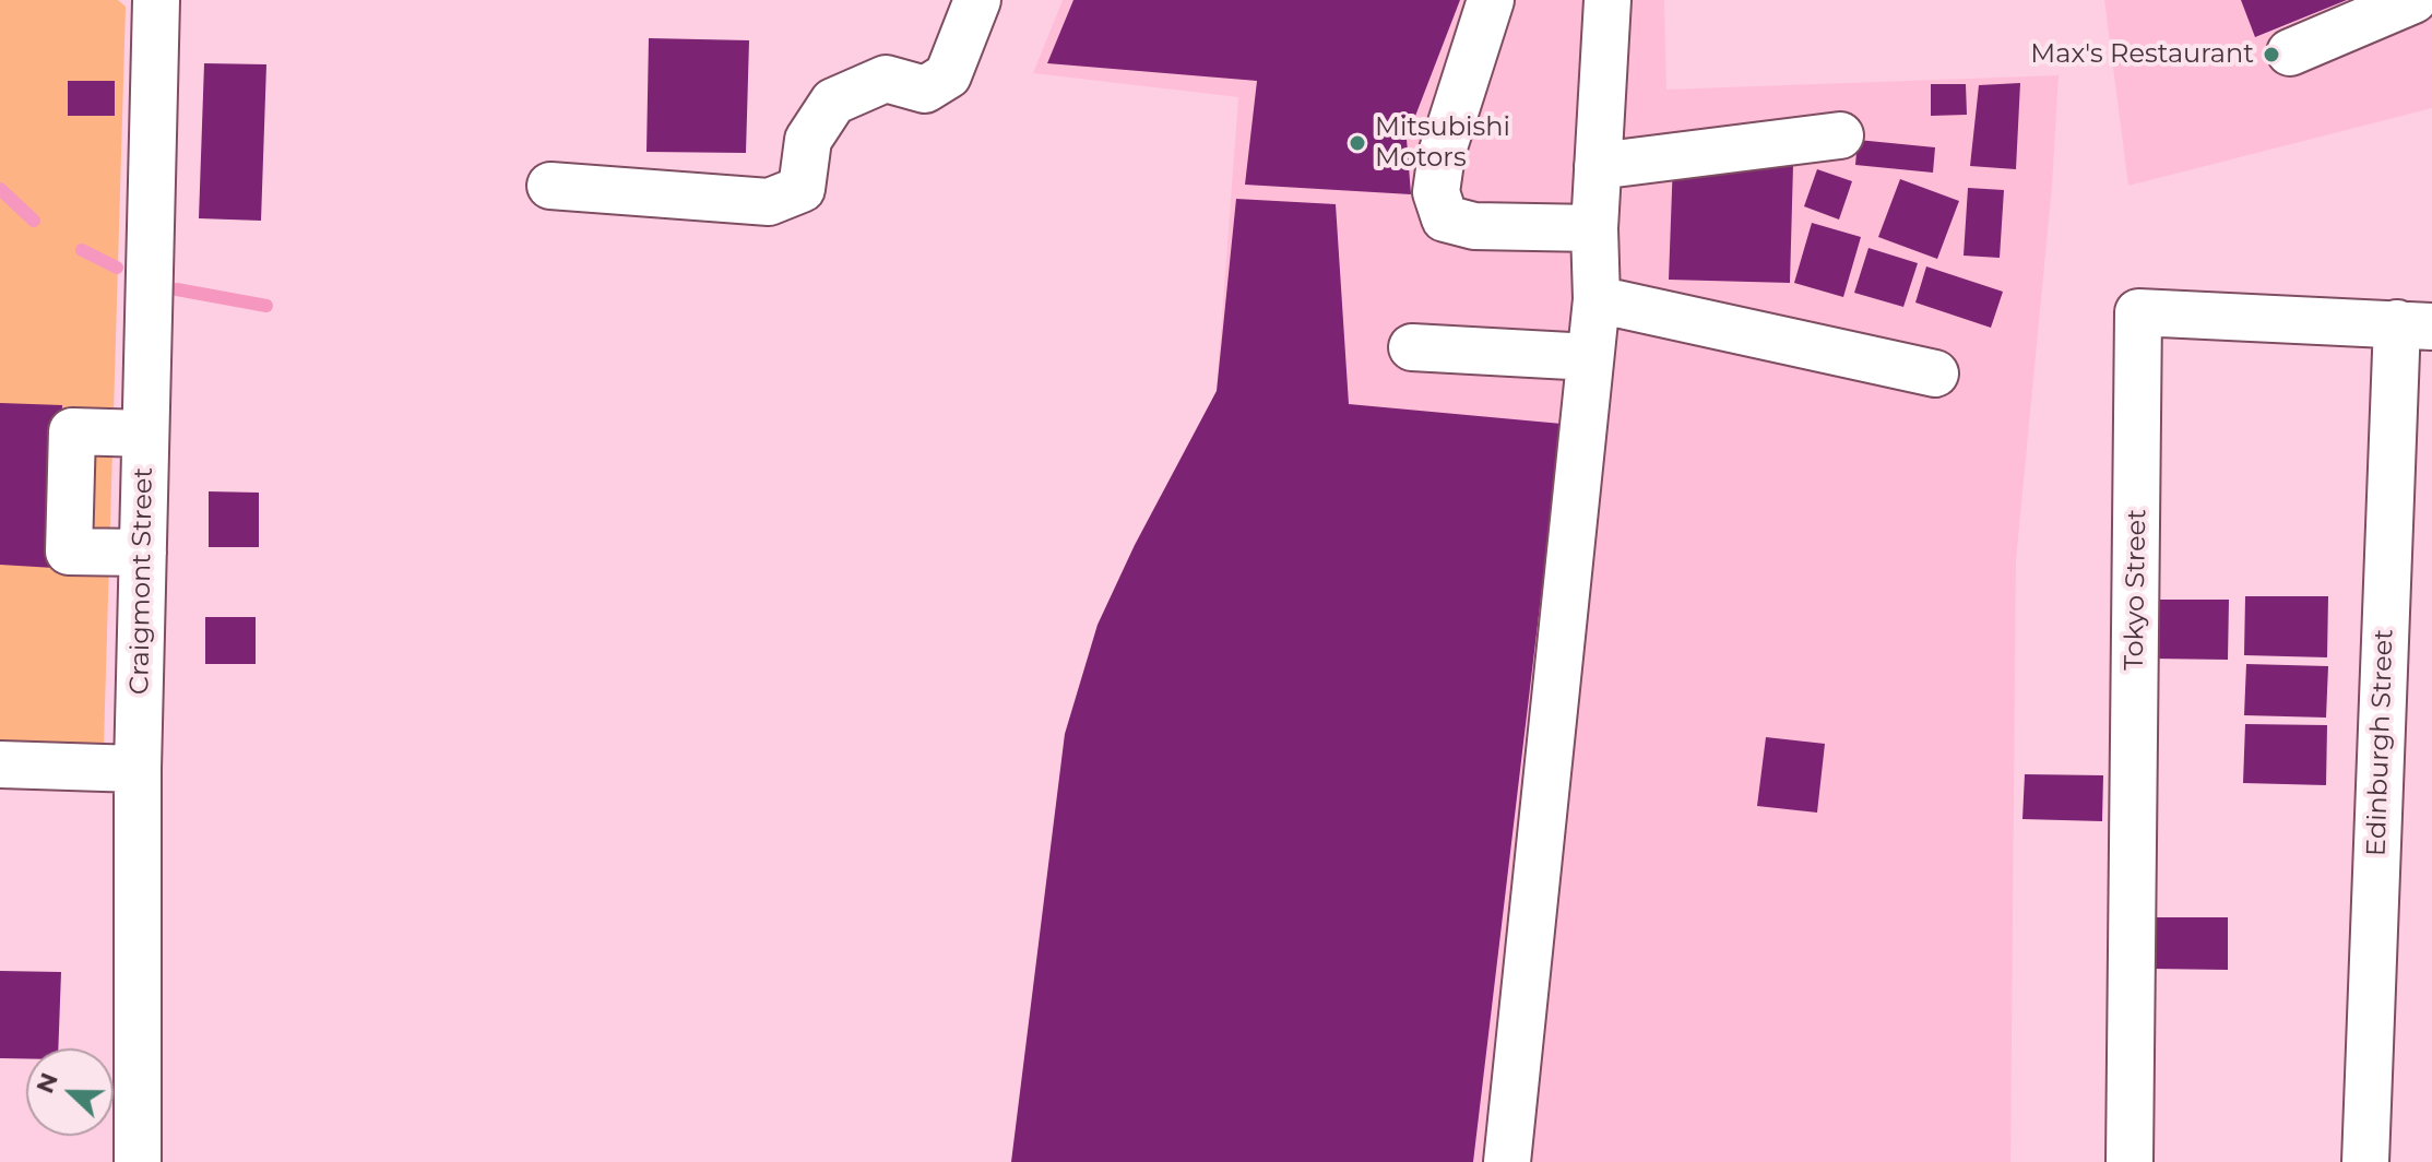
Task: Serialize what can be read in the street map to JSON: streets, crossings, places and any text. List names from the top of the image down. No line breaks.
{"streets":{"street":["Craigmont Street","Tokyo Street","Edinburgh Street"]},"crossings":[["Tokyo Street","Edinburgh Street"]],"places":["Max's Restaurant","Mitsubishi Motors"],"north":"left"}
